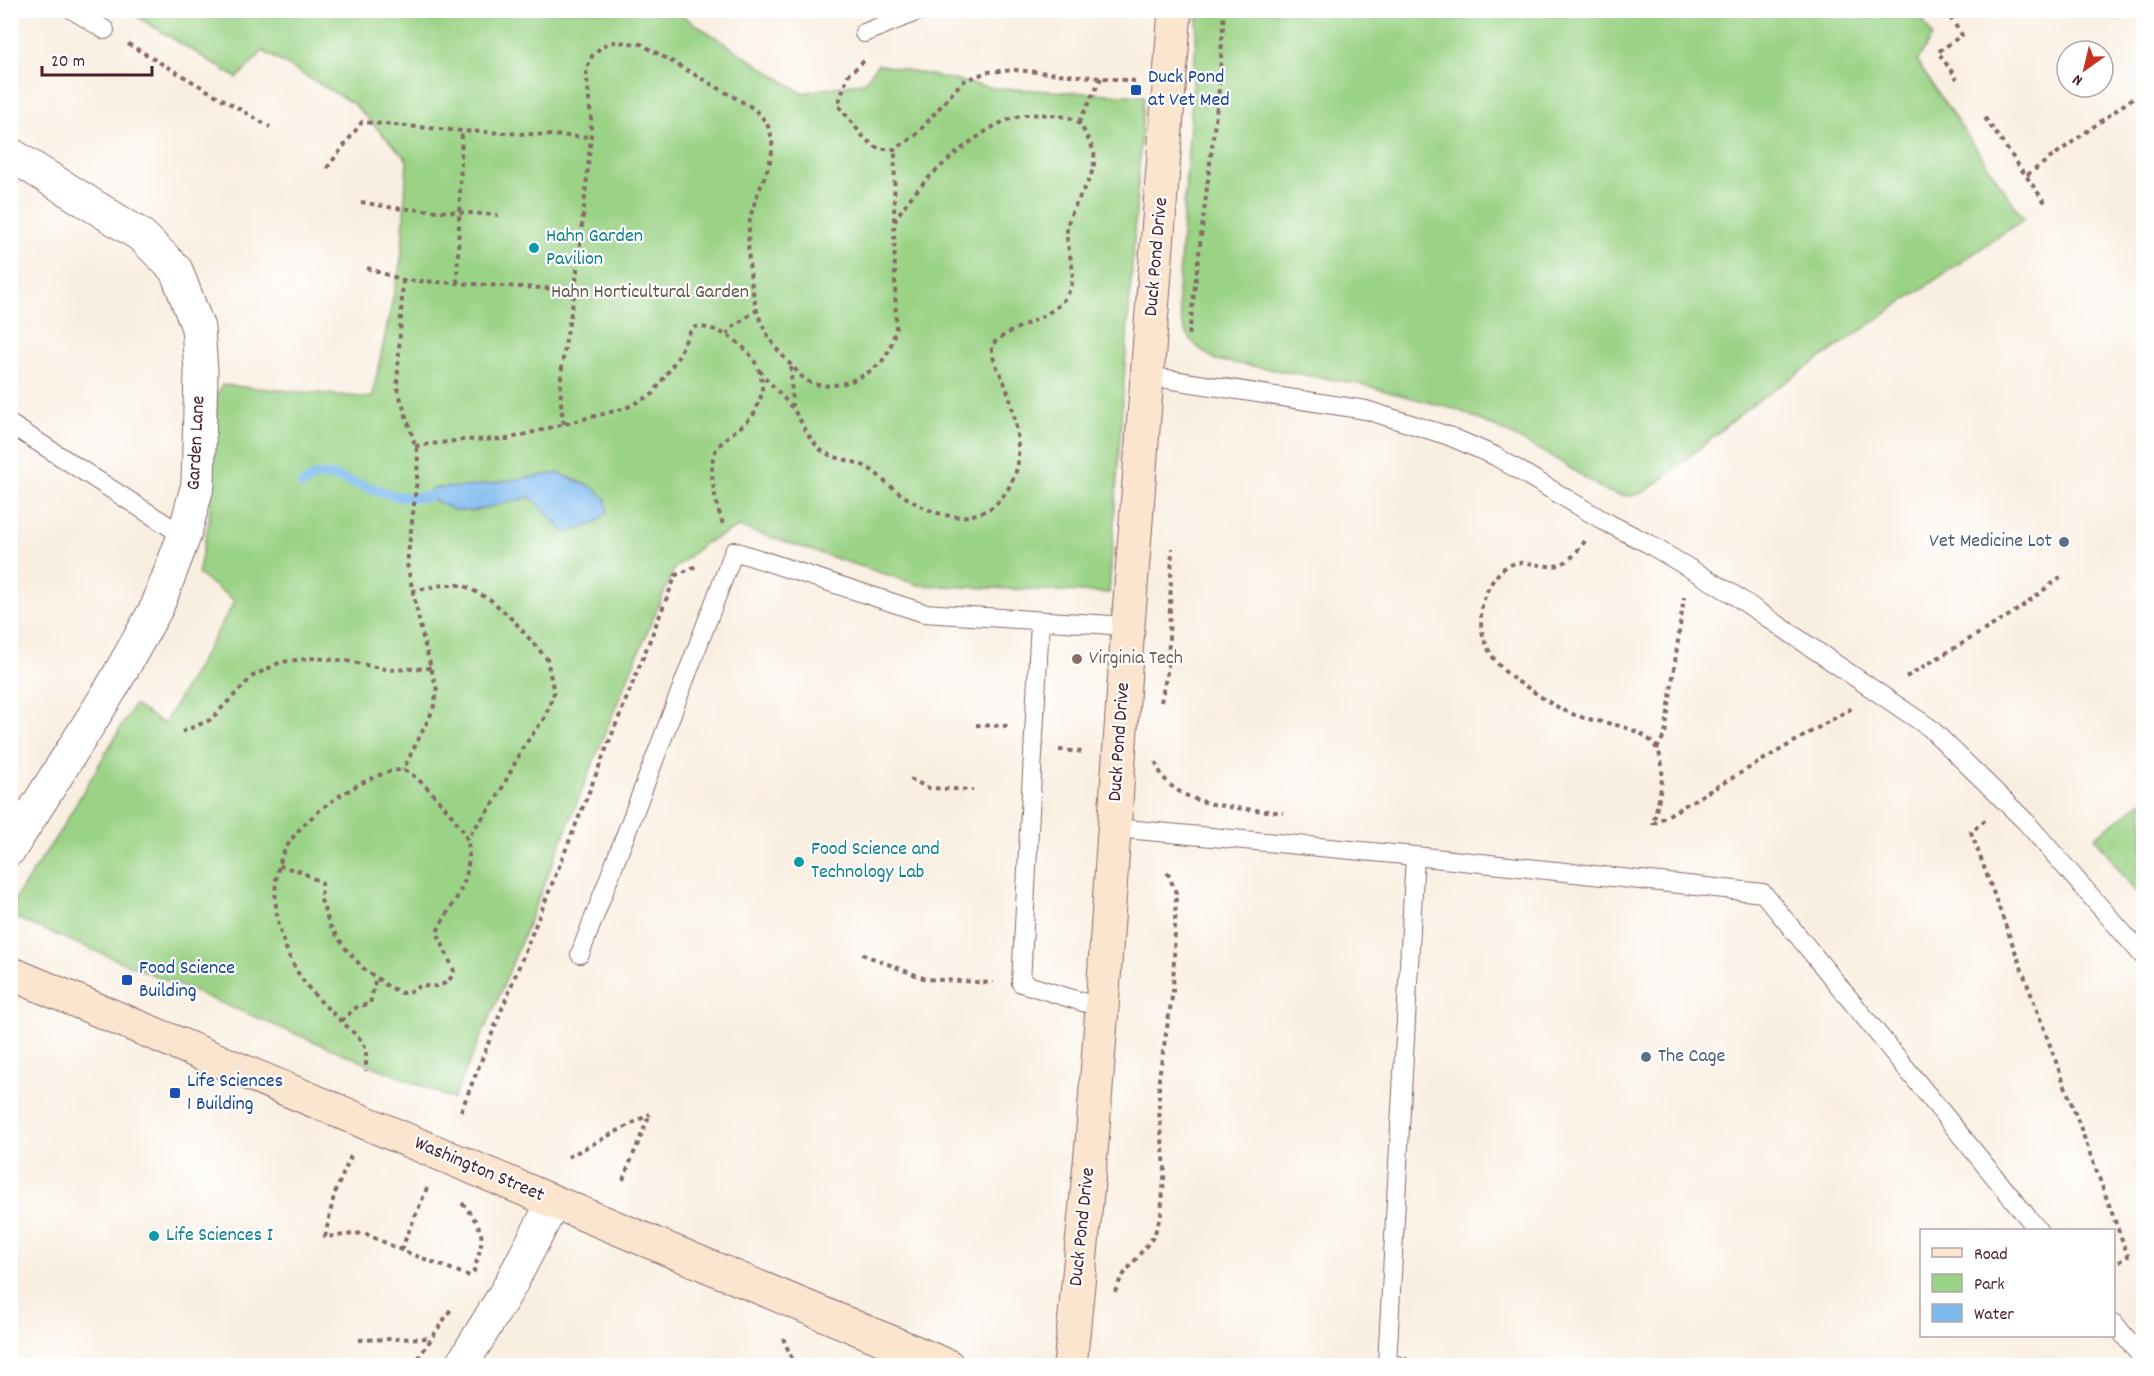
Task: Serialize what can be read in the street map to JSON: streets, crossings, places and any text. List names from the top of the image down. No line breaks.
{"streets":{"street":["Duck Pond Drive","Garden Lane","Washington Street"]},"parks":["Hahn Horticultural Garden"],"places":{"transit":["Duck Pond at Vet Med","Food Science Building","Life Sciences 1 Building"],"other":["Hahn Garden Pavilion","Vet Medicine Lot","Virginia Tech","Food Science and Technology Lab","The Cage","Life Sciences I"]},"legend":["Road","Park","Water"],"scale_bar":"20 m","north":"bottom left"}
